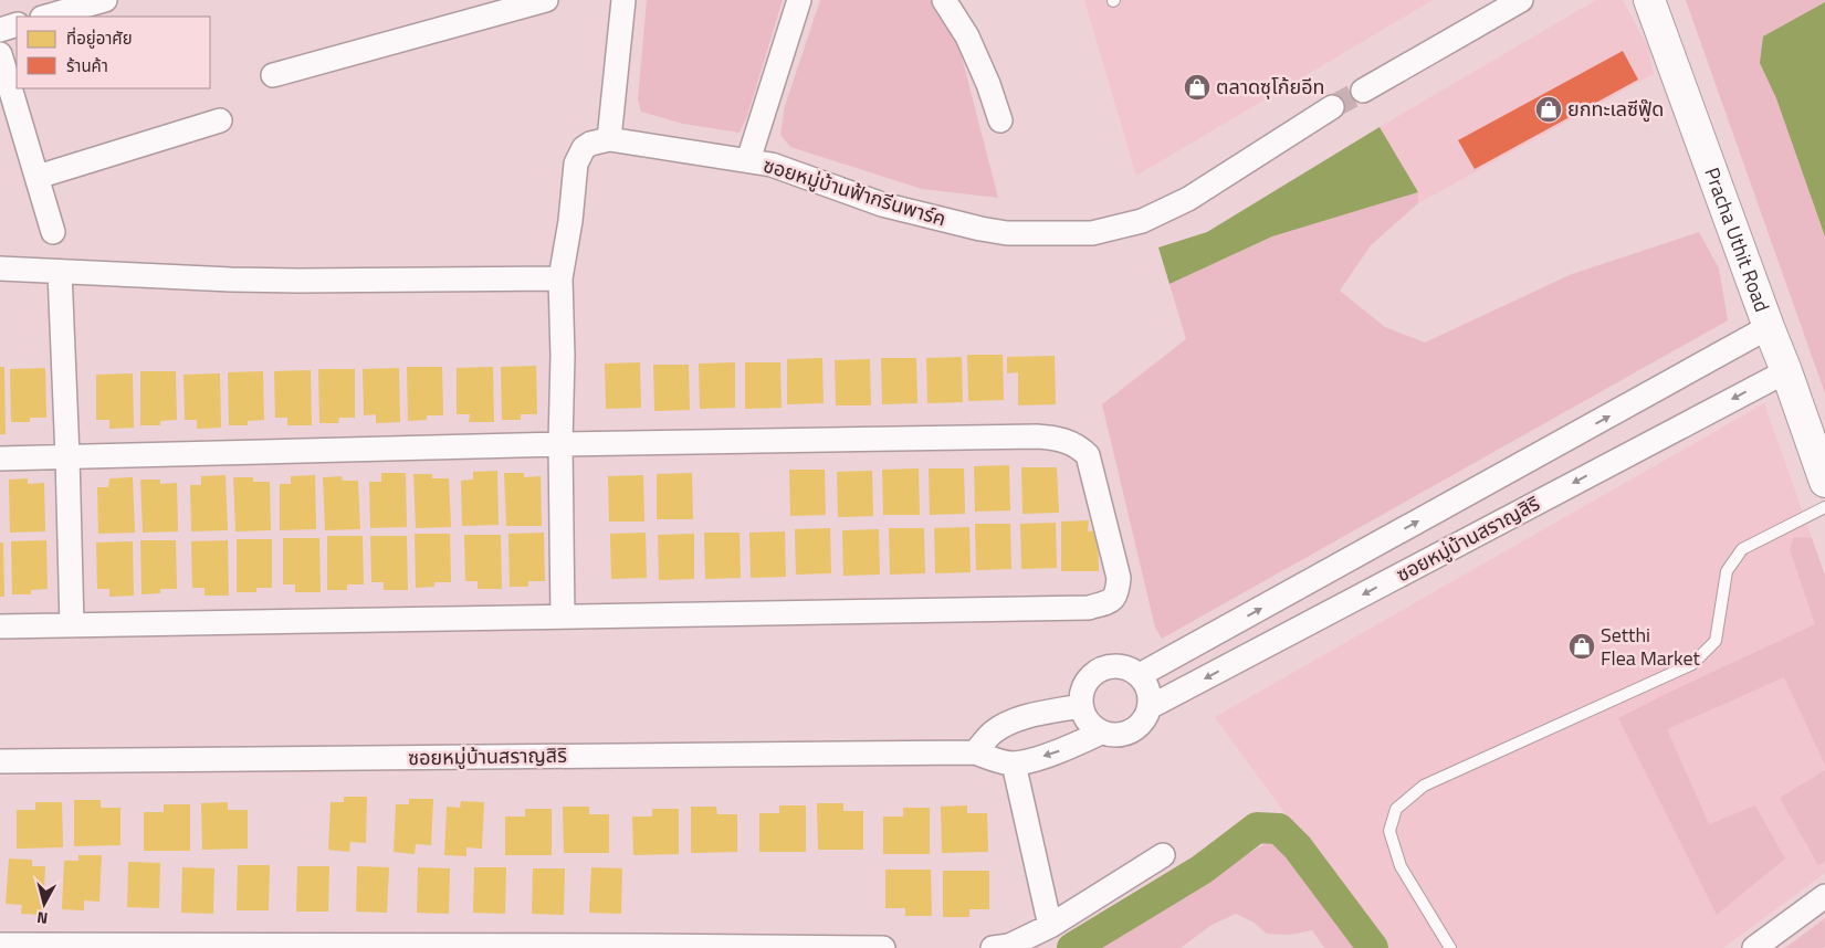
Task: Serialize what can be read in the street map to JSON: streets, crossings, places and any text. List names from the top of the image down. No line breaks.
{"streets":{"main road":["Pracha Uthit Road"],"street":["ซอยหมู่บ้านฟ้ากรีนพาร์ค","ซอยหมู่บ้านสราญสิริ"]},"crossings":[["Pracha Uthit Road","ซอยหมู่บ้านสราญสิริ"]],"places":{"shop":["ตลาดซุโก้ยอีท","ยกทะเลซีฟู๊ด","Setthi Flea Market"]},"legend":["ที่อยู่อาศัย","ร้านค้า"],"north":"bottom"}
